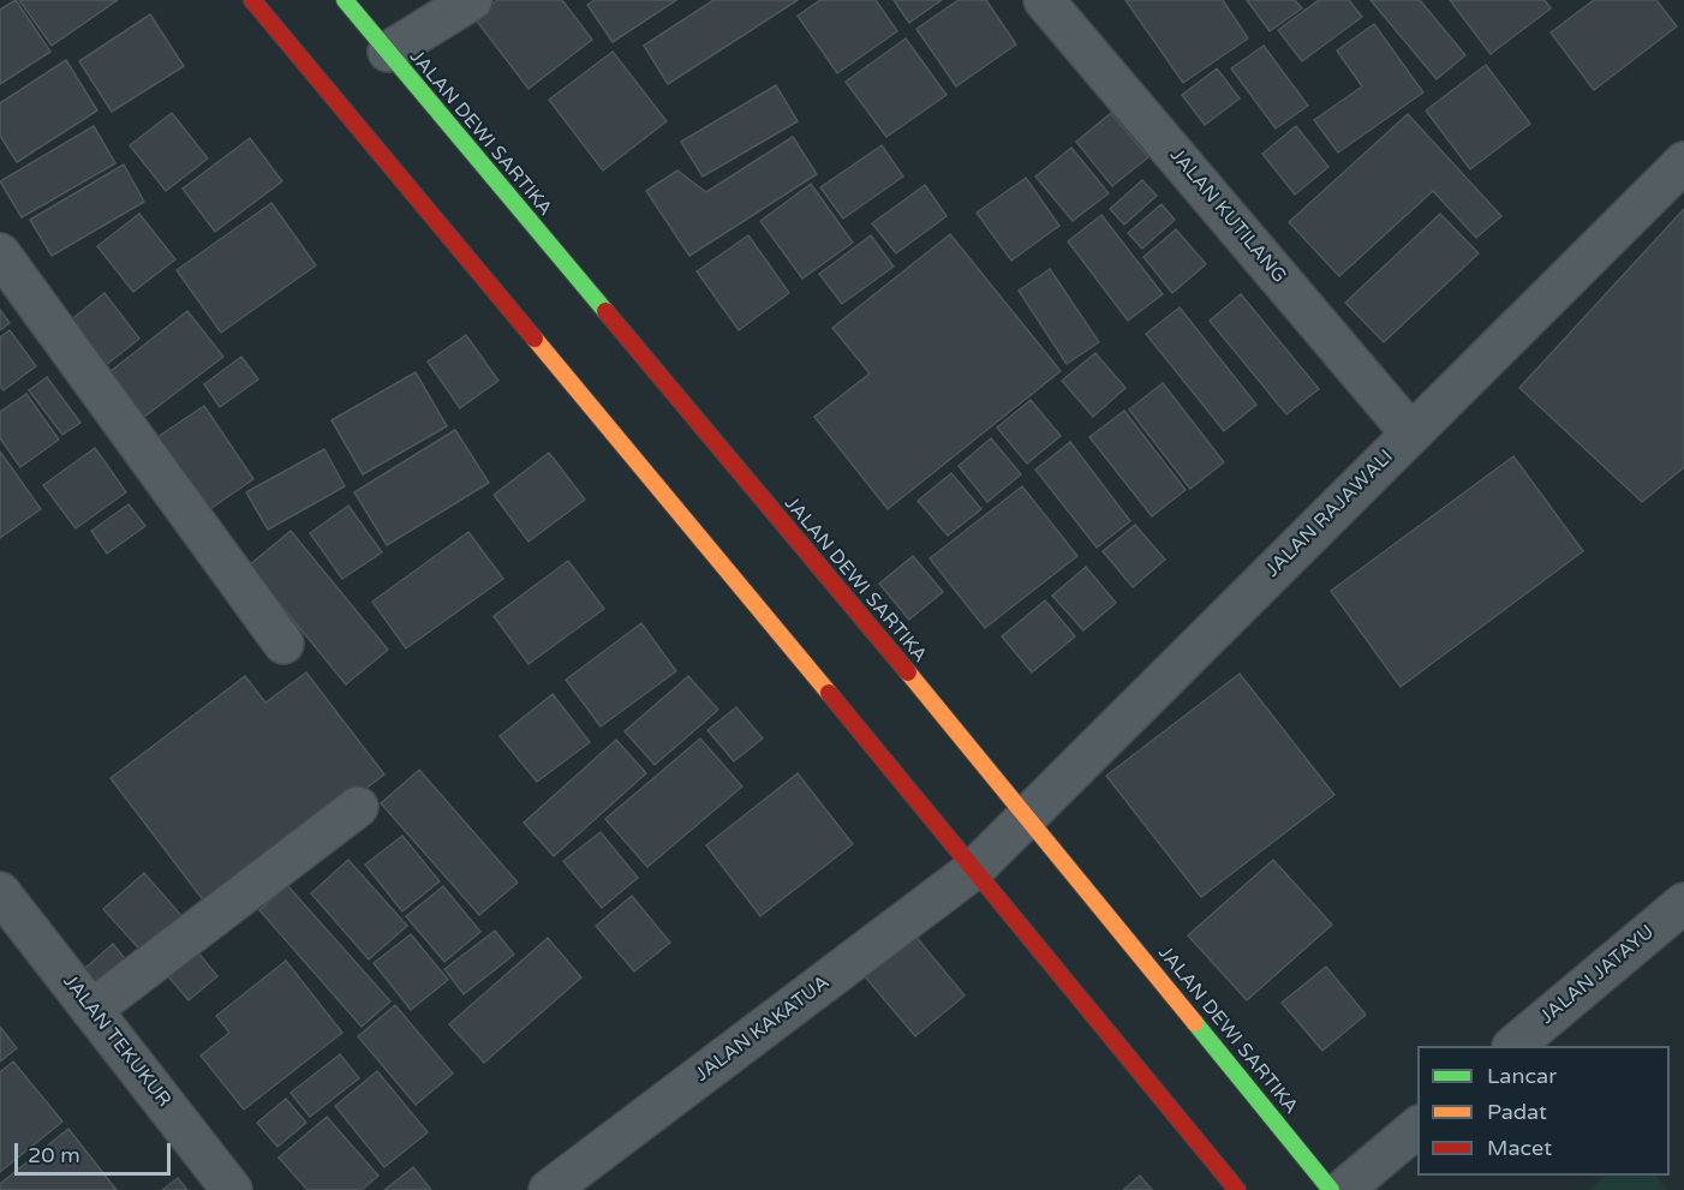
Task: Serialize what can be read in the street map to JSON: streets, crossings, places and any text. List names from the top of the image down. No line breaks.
{"streets":{"street":["JALAN DEWI SARTIKA","JALAN KUTILANG","JALAN RAJAWALI","JALAN JATAYU","JALAN KAKATUA","JALAN TEKUKUR"]},"crossings":[["JALAN DEWI SARTIKA","JALAN RAJAWALI"],["JALAN KUTILANG","JALAN RAJAWALI"],["JALAN RAJAWALI","JALAN KAKATUA"]],"legend":["Lancar","Padat","Macet"],"scale_bar":"20 m"}
